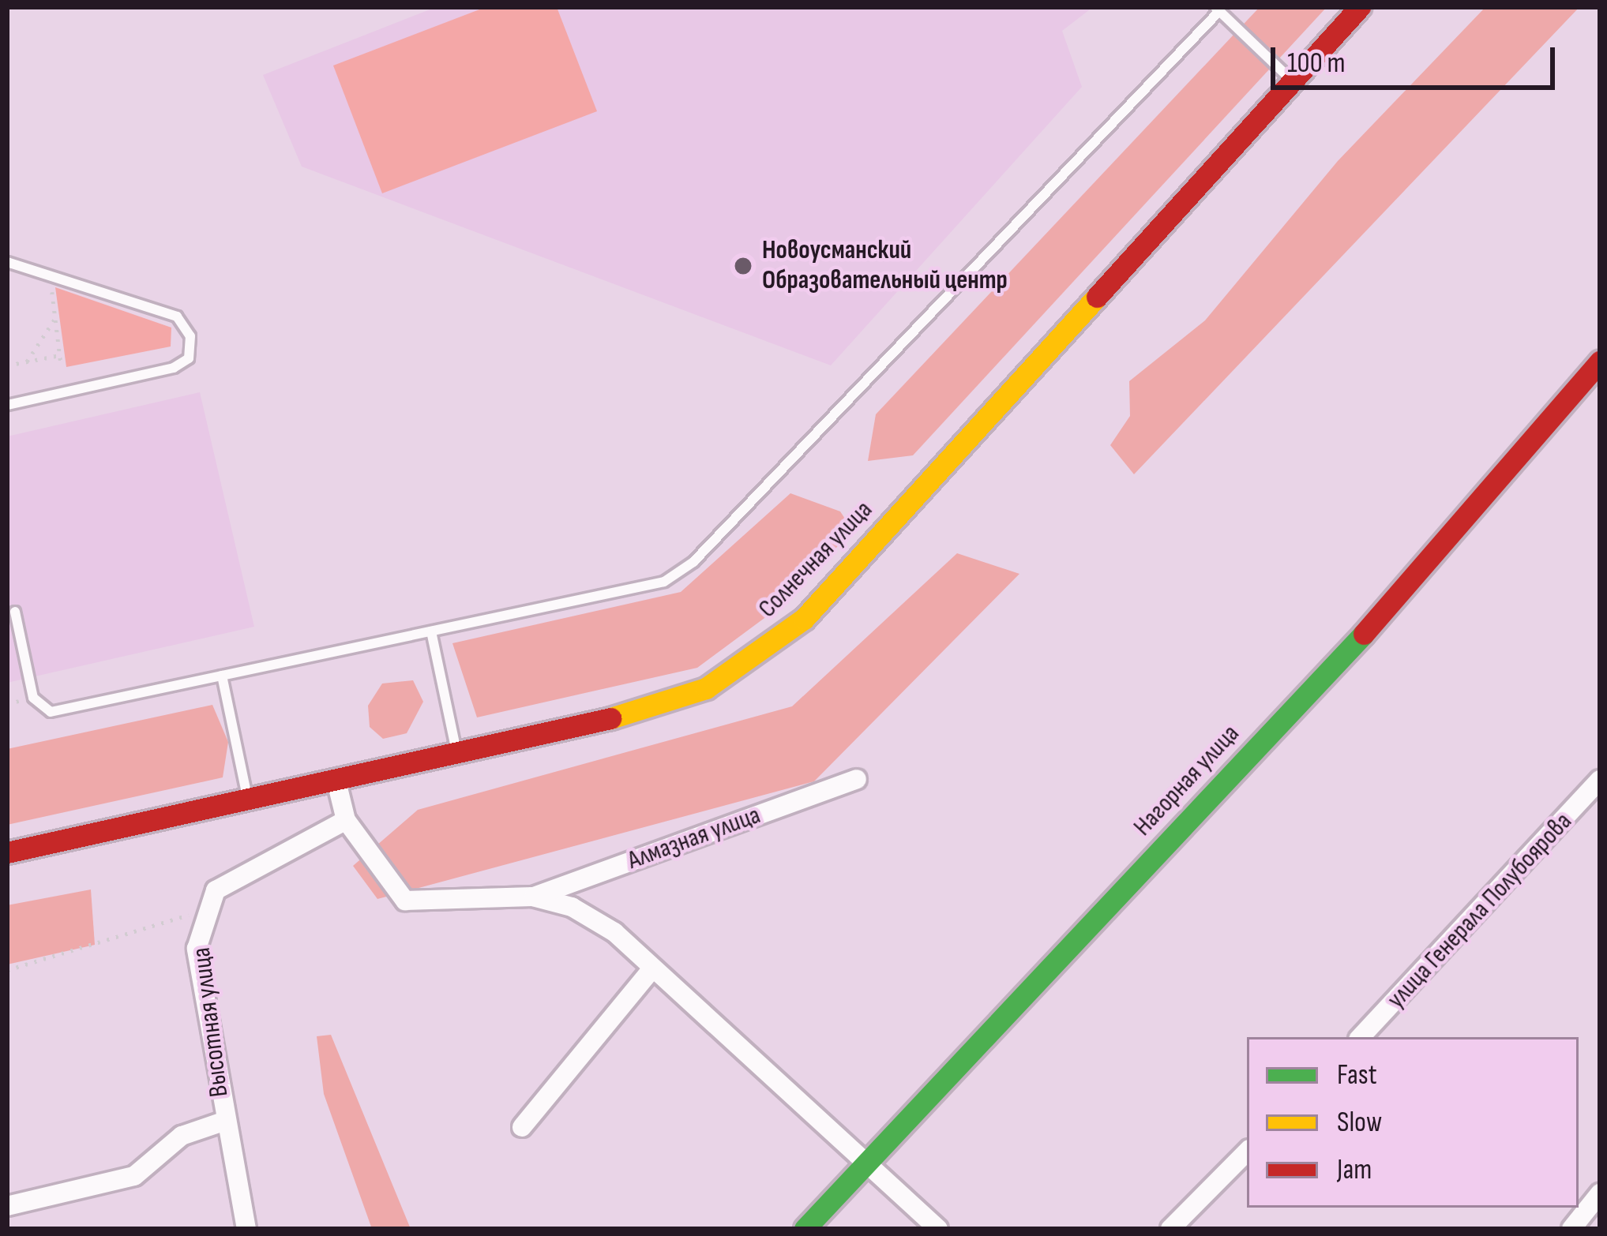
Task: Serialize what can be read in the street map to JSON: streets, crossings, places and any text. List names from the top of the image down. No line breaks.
{"streets":{"street":["Солнечная улица","Нагорная улица","Алмазная улица","улица Генерала Полубоярова","Высотная улица"]},"places":["Новоусманский Образовательный центр"],"legend":["Fast","Slow","Jam"],"scale_bar":"100 m"}
